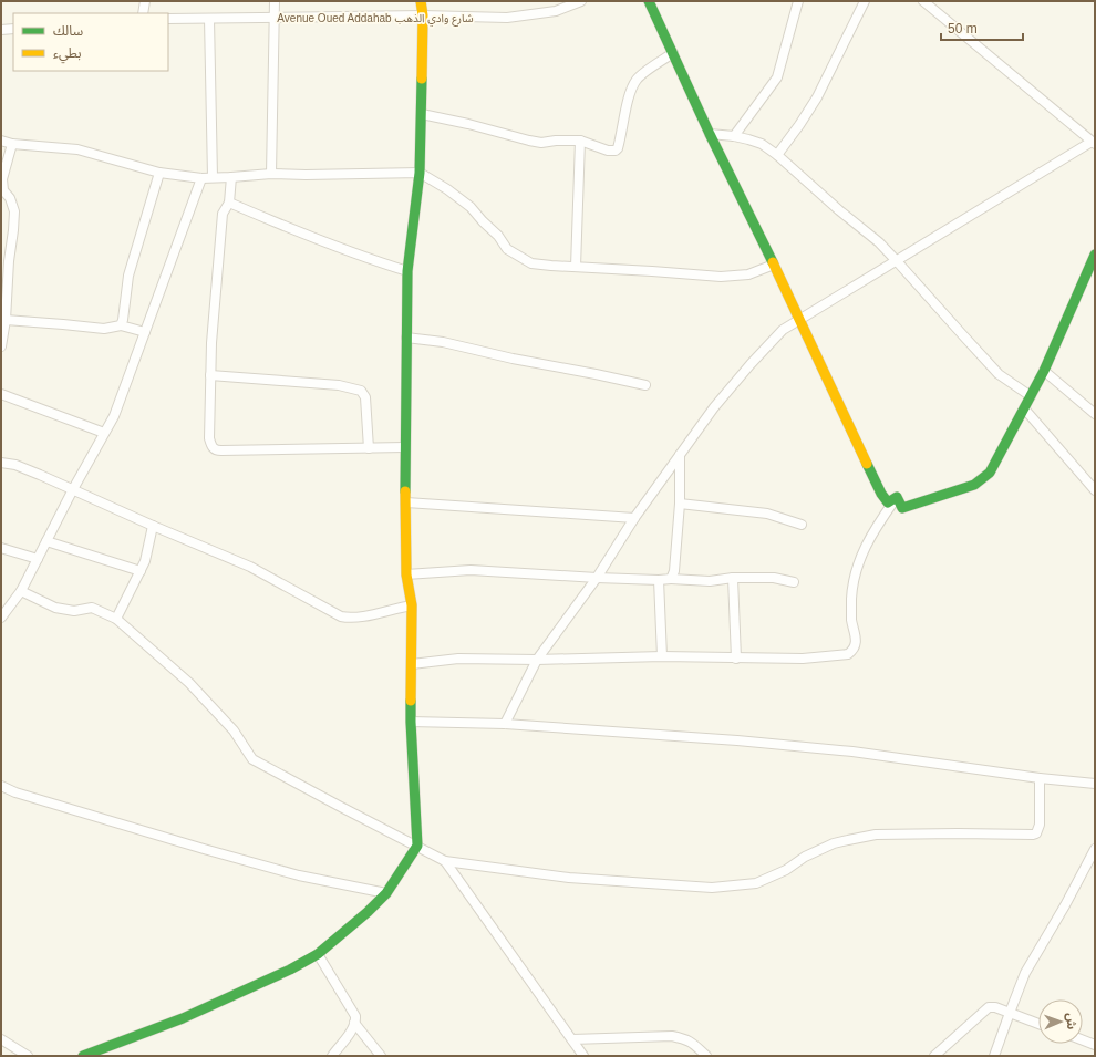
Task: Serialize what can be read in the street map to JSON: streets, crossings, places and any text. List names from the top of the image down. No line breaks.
{"streets":{"street":["Avenue Oued Addahab شارع وادي الذهب"]},"legend":["سالك","بطيء"],"scale_bar":"50 m","north":"right"}
